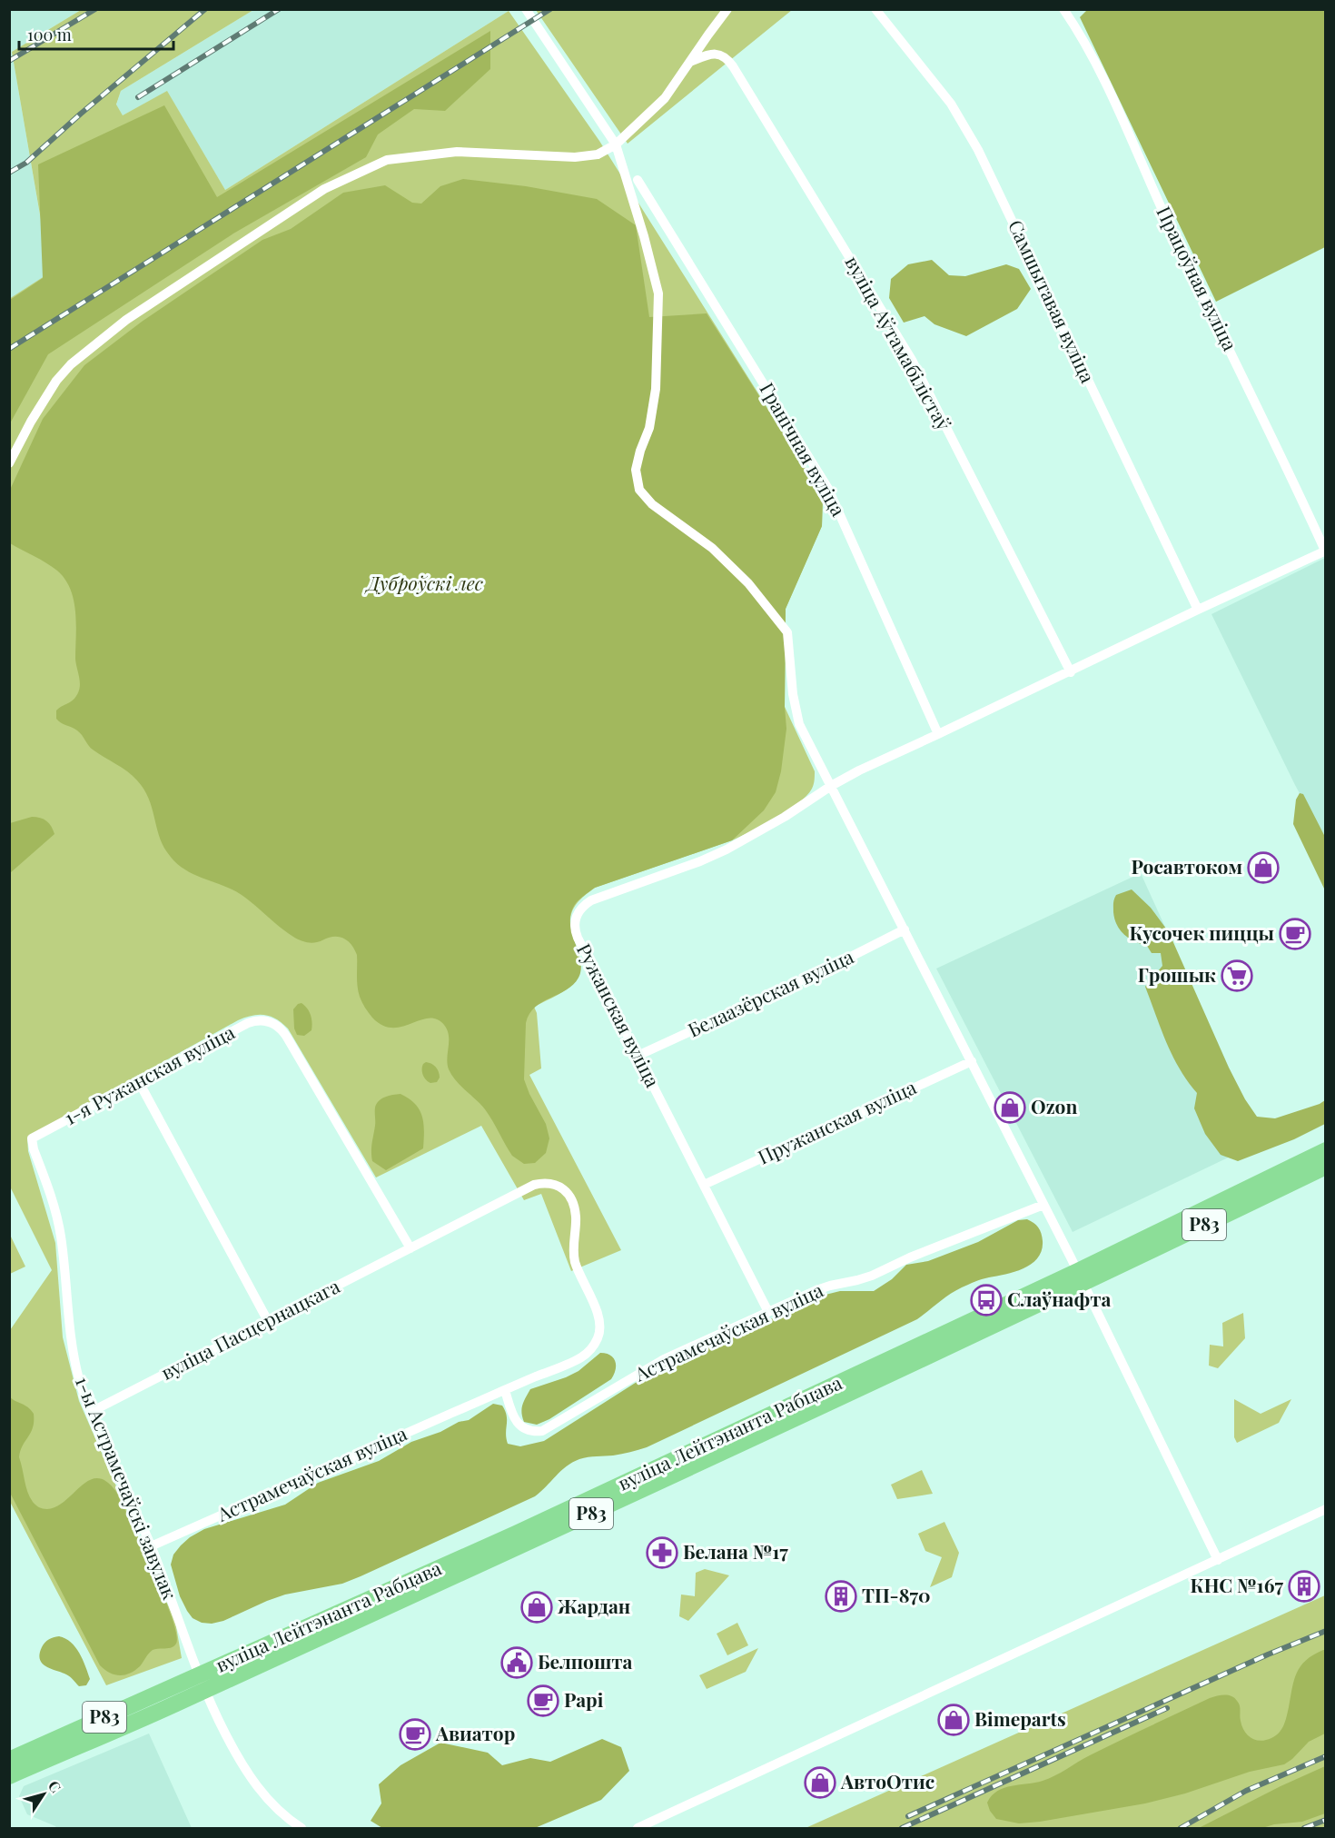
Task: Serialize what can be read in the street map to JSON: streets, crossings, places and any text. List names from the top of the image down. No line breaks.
{"streets":{"highway":["Р83","вуліца Лейтэнанта Рабцава"],"street":["Працоўная вуліца","Самшытавая вуліца","вуліца Аўтамабілістаў","Гранічная вуліца","Белаазёрская вуліца","Ружанская вуліца","1-я Ружанская вуліца","Пружанская вуліца","вуліца Пасцернацкага","Астрамечаўская вуліца","1-ы Астрамечаўскі завулак"]},"crossings":[["Працоўная вуліца","Ружанская вуліца"],["Самшытавая вуліца","Ружанская вуліца"],["вуліца Аўтамабілістаў","Ружанская вуліца"],["Гранічная вуліца","Ружанская вуліца"],["Белаазёрская вуліца","Ружанская вуліца"],["Ружанская вуліца","Пружанская вуліца"],["Ружанская вуліца","Астрамечаўская вуліца"],["1-я Ружанская вуліца","вуліца Пасцернацкага"],["1-я Ружанская вуліца","1-ы Астрамечаўскі завулак"],["вуліца Пасцернацкага","Астрамечаўская вуліца"],["вуліца Пасцернацкага","1-ы Астрамечаўскі завулак"],["Астрамечаўская вуліца","1-ы Астрамечаўскі завулак"],["вуліца Лейтэнанта Рабцава","1-ы Астрамечаўскі завулак"]],"parks":["Дуброўскі лес"],"places":{"shop":["Росавтоком","Ozon","Жардан","Bimeparts","АвтоОтис"],"cafe":["Кусочек пиццы","Papi","Авиатор"],"supermarket":["Грошык"],"bus stop":["Слаўнафта"],"pharmacy":["Белана №17"],"building":["КНС №167","ТП-870"],"public building":["Белпошта"]},"scale_bar":"100 m","north":"top right"}
